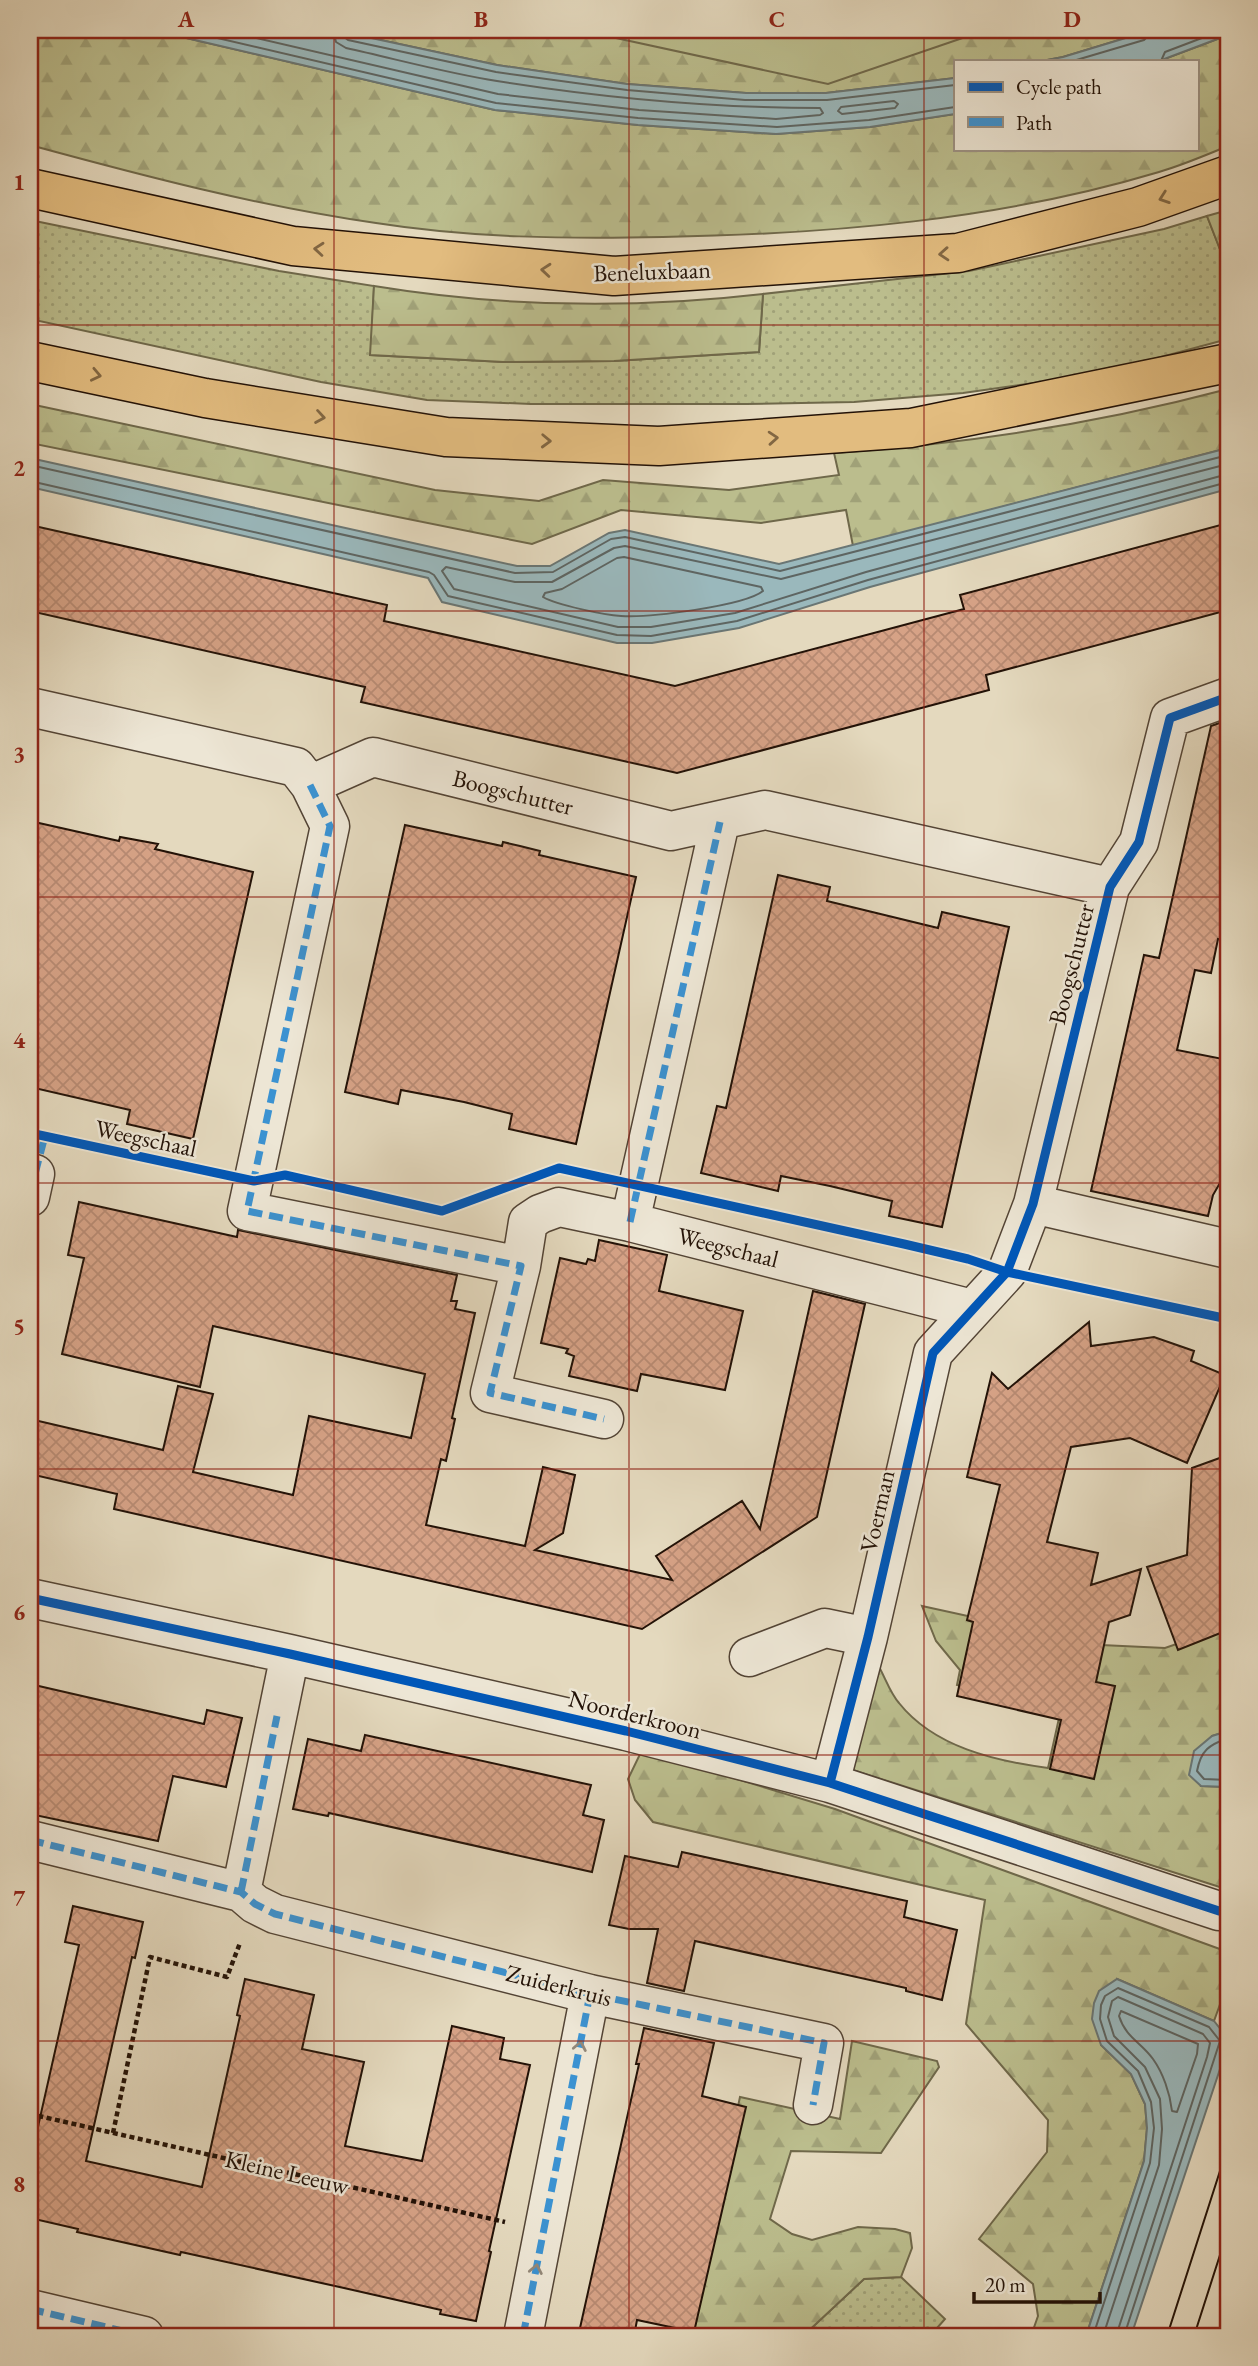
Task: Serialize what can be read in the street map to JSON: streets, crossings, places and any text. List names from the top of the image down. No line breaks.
{"streets":{"main road":["Beneluxbaan"],"street":["Boogschutter","Weegschaal","Voerman","Noorderkroon","Zuiderkruis"],"path":["Kleine Leeuw"]},"crossings":[["Boogschutter","Voerman"],["Weegschaal","Voerman"],["Voerman","Noorderkroon"]],"legend":["Cycle path","Path"],"scale_bar":"20 m","grid":{"columns":["A","B","C","D"],"rows":["1","2","3","4","5","6","7","8"]}}
